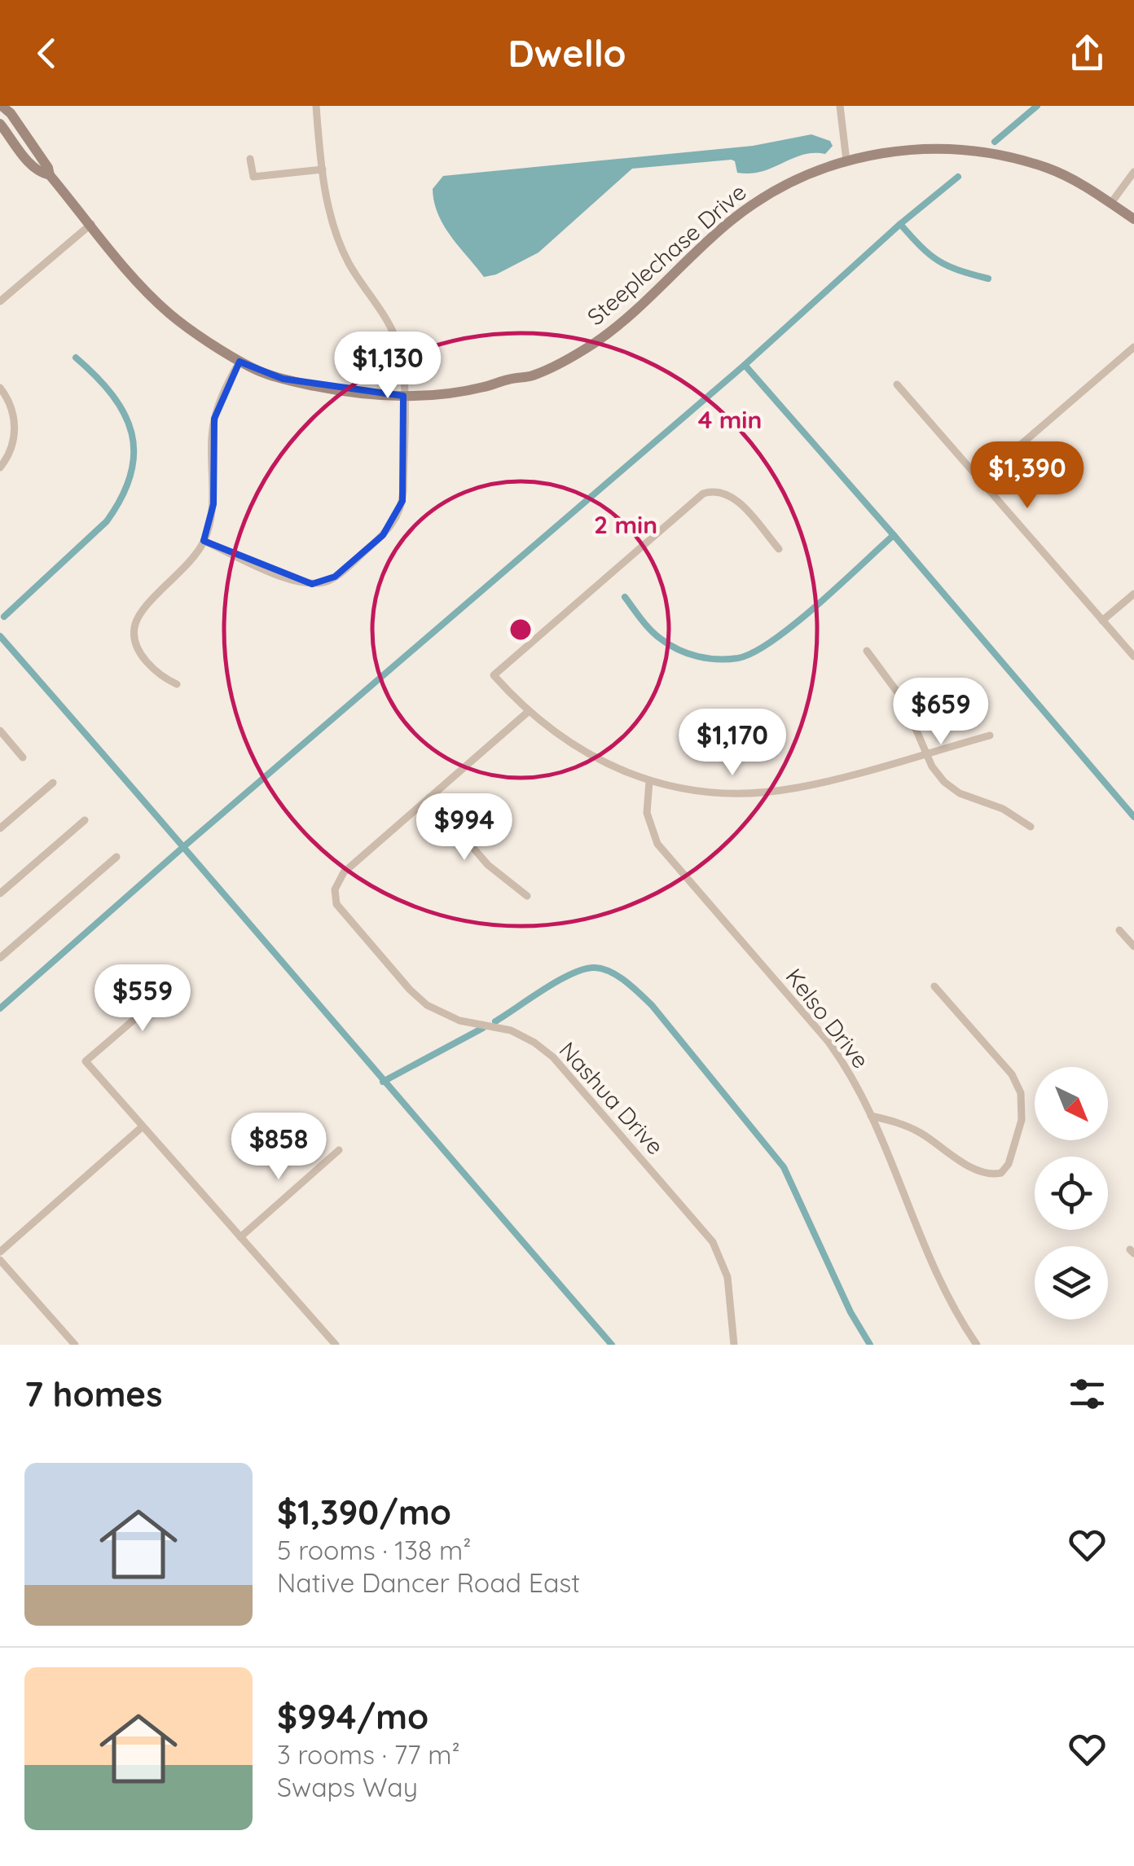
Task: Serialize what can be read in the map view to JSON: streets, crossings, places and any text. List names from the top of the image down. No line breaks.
{"streets":{"street":["Steeplechase Drive","Kelso Drive","Nashua Drive"]},"north":"bottom right","page":{"header":"Dwello","price":["$1,130","$1,390","$659","$1,170","$994","$559","$858"],"heading":"7 homes","list":[{"name":"$1,390/mo","note":"5 rooms · 138 m² · Native Dancer Road East"},{"name":"$994/mo","note":"3 rooms · 77 m² · Swaps Way"}]},"rings":["4 min","2 min"]}
